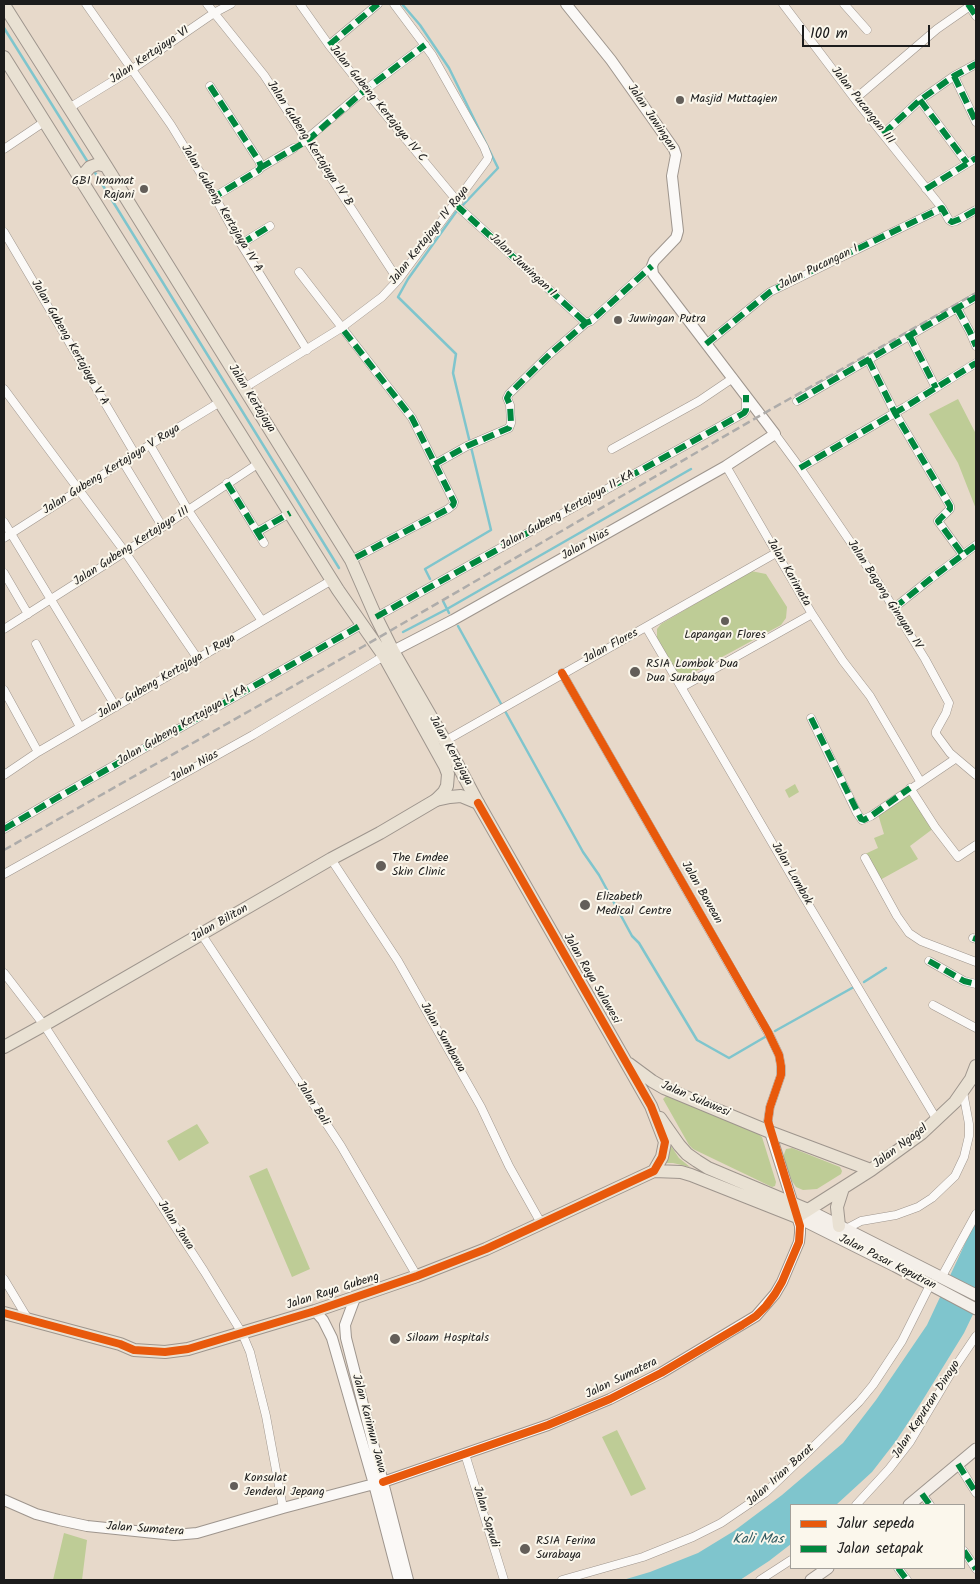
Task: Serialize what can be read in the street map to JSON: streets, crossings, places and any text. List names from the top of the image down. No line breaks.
{"streets":{"main road":["Jalan Kertajaya","Jalan Biliton","Jalan Raya Sulawesi","Jalan Sulawesi","Jalan Ngagel","Jalan Pasar Keputran","Jalan Raya Gubeng"],"street":["Jalan Kertajaya VI","Jalan Gubeng Kertajaya IV C","Jalan Pucangan III","Jalan Juwingan","Jalan Gubeng Kertajaya IV B","Jalan Gubeng Kertajaya IV A","Jalan Kertajaya IV Raya","Jalan Juwingan I","Jalan Pucangan I","Jalan Gubeng Kertajaya V A","Jalan Gubeng Kertajaya V Raya","Jalan Gubeng Kertajaya II-KA","Jalan Nias","Jalan Gubeng Kertajaya III","Jalan Karimata","Jalan Bagong Ginayan IV","Jalan Flores","Jalan Gubeng Kertajaya I Raya","Jalan Gubeng Kertajaya I-KA","Jalan Lombok","Jalan Bawean","Jalan Sumbawa","Jalan Bali","Jalan Jawa","Jalan Sumatera","Jalan Keputran Dinoyo","Jalan Karimun Jawa","Jalan Irian Barat","Jalan Sapudi"]},"crossings":[["Jalan Kertajaya VI","Jalan Gubeng Kertajaya IV B"],["Jalan Kertajaya VI","Jalan Gubeng Kertajaya IV A"],["Jalan Kertajaya VI","Jalan Kertajaya"],["Jalan Gubeng Kertajaya IV C","Jalan Kertajaya IV Raya"],["Jalan Gubeng Kertajaya IV C","Jalan Juwingan I"],["Jalan Pucangan III","Jalan Pucangan I"],["Jalan Gubeng Kertajaya IV B","Jalan Kertajaya IV Raya"],["Jalan Gubeng Kertajaya IV A","Jalan Kertajaya IV Raya"],["Jalan Kertajaya IV Raya","Jalan Juwingan I"],["Jalan Kertajaya IV Raya","Jalan Kertajaya"],["Jalan Gubeng Kertajaya V A","Jalan Gubeng Kertajaya V Raya"],["Jalan Kertajaya","Jalan Gubeng Kertajaya V Raya"],["Jalan Kertajaya","Jalan Gubeng Kertajaya II-KA"],["Jalan Kertajaya","Jalan Nias"],["Jalan Kertajaya","Jalan Gubeng Kertajaya III"],["Jalan Kertajaya","Jalan Flores"],["Jalan Kertajaya","Jalan Gubeng Kertajaya I Raya"],["Jalan Kertajaya","Jalan Gubeng Kertajaya I-KA"],["Jalan Kertajaya","Jalan Biliton"],["Jalan Kertajaya","Jalan Raya Sulawesi"],["Jalan Gubeng Kertajaya II-KA","Jalan Bagong Ginayan IV"],["Jalan Nias","Jalan Karimata"],["Jalan Nias","Jalan Bagong Ginayan IV"],["Jalan Karimata","Jalan Flores"],["Jalan Flores","Jalan Lombok"],["Jalan Flores","Jalan Bawean"],["Jalan Lombok","Jalan Ngagel"],["Jalan Bawean","Jalan Sulawesi"],["Jalan Biliton","Jalan Sumbawa"],["Jalan Biliton","Jalan Bali"],["Jalan Biliton","Jalan Jawa"],["Jalan Raya Sulawesi","Jalan Sulawesi"],["Jalan Raya Sulawesi","Jalan Pasar Keputran"],["Jalan Raya Sulawesi","Jalan Raya Gubeng"],["Jalan Sumbawa","Jalan Raya Gubeng"],["Jalan Sulawesi","Jalan Ngagel"],["Jalan Bali","Jalan Raya Gubeng"],["Jalan Ngagel","Jalan Pasar Keputran"],["Jalan Ngagel","Jalan Sumatera"],["Jalan Jawa","Jalan Raya Gubeng"],["Jalan Jawa","Jalan Sumatera"],["Jalan Pasar Keputran","Jalan Raya Gubeng"],["Jalan Pasar Keputran","Jalan Sumatera"],["Jalan Pasar Keputran","Jalan Irian Barat"],["Jalan Raya Gubeng","Jalan Karimun Jawa"],["Jalan Sumatera","Jalan Karimun Jawa"],["Jalan Sumatera","Jalan Sapudi"]],"water":["Kali Mas"],"places":["Masjid Muttaqien","GBI Imamat Rajani","Juwingan Putra","Lapangan Flores","RSIA Lombok Dua Dua Surabaya","The Emdee Skin Clinic","Elizabeth Medical Centre","Siloam Hospitals","Konsulat Jenderal Jepang","RSIA Ferina Surabaya"],"legend":["Jalur sepeda","Jalan setapak"],"scale_bar":"100 m"}
